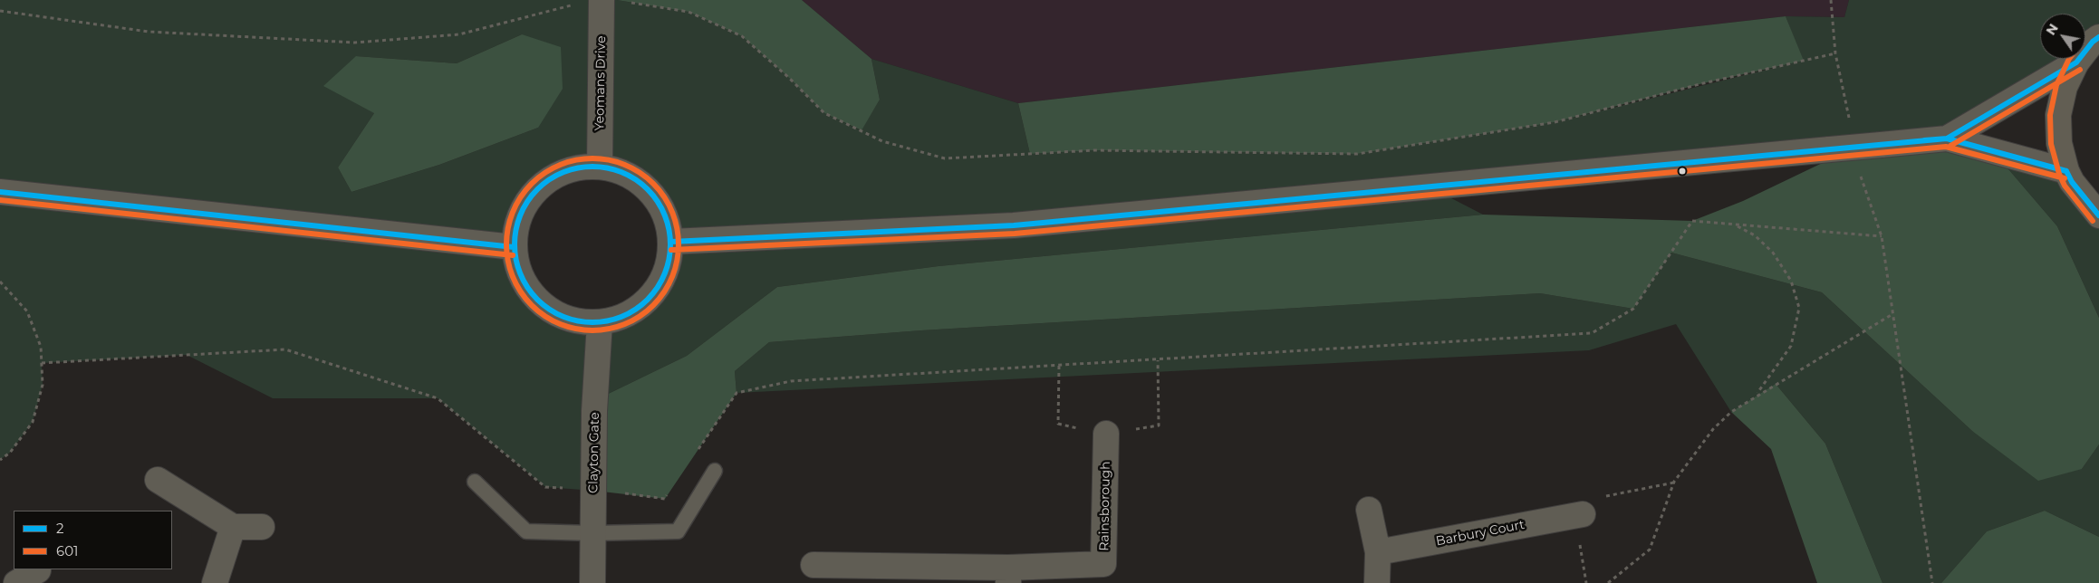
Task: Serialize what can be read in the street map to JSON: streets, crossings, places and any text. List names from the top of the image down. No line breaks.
{"streets":{"street":["Yeomans Drive","Clayton Gate","Rainsborough","Barbury Court"]},"crossings":[["Yeomans Drive","Clayton Gate"]],"lines":["transit line 2","transit line 601"],"legend":["2","601"],"north":"top left"}
